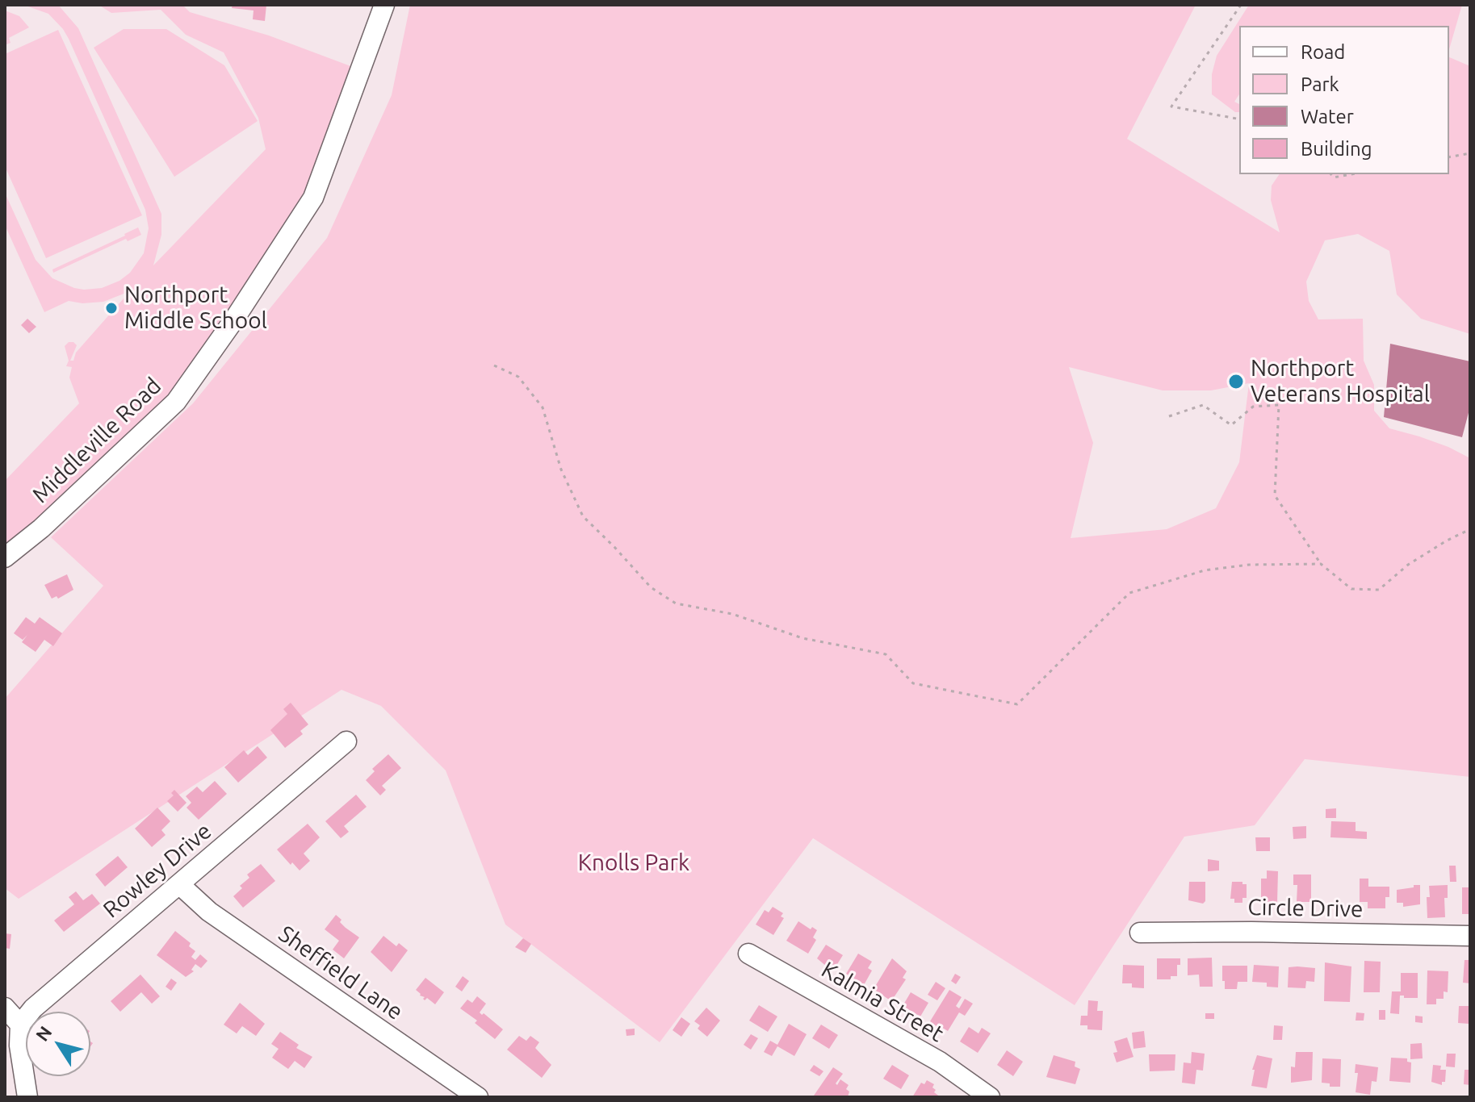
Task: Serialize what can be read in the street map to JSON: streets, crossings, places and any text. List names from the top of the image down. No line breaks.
{"streets":{"street":["Middleville Road","Rowley Drive","Circle Drive","Sheffield Lane","Kalmia Street"]},"crossings":[["Rowley Drive","Sheffield Lane"]],"parks":["Knolls Park"],"places":["Northport Middle School","Northport Veterans Hospital"],"legend":["Road","Park","Water","Building"],"north":"top left"}
